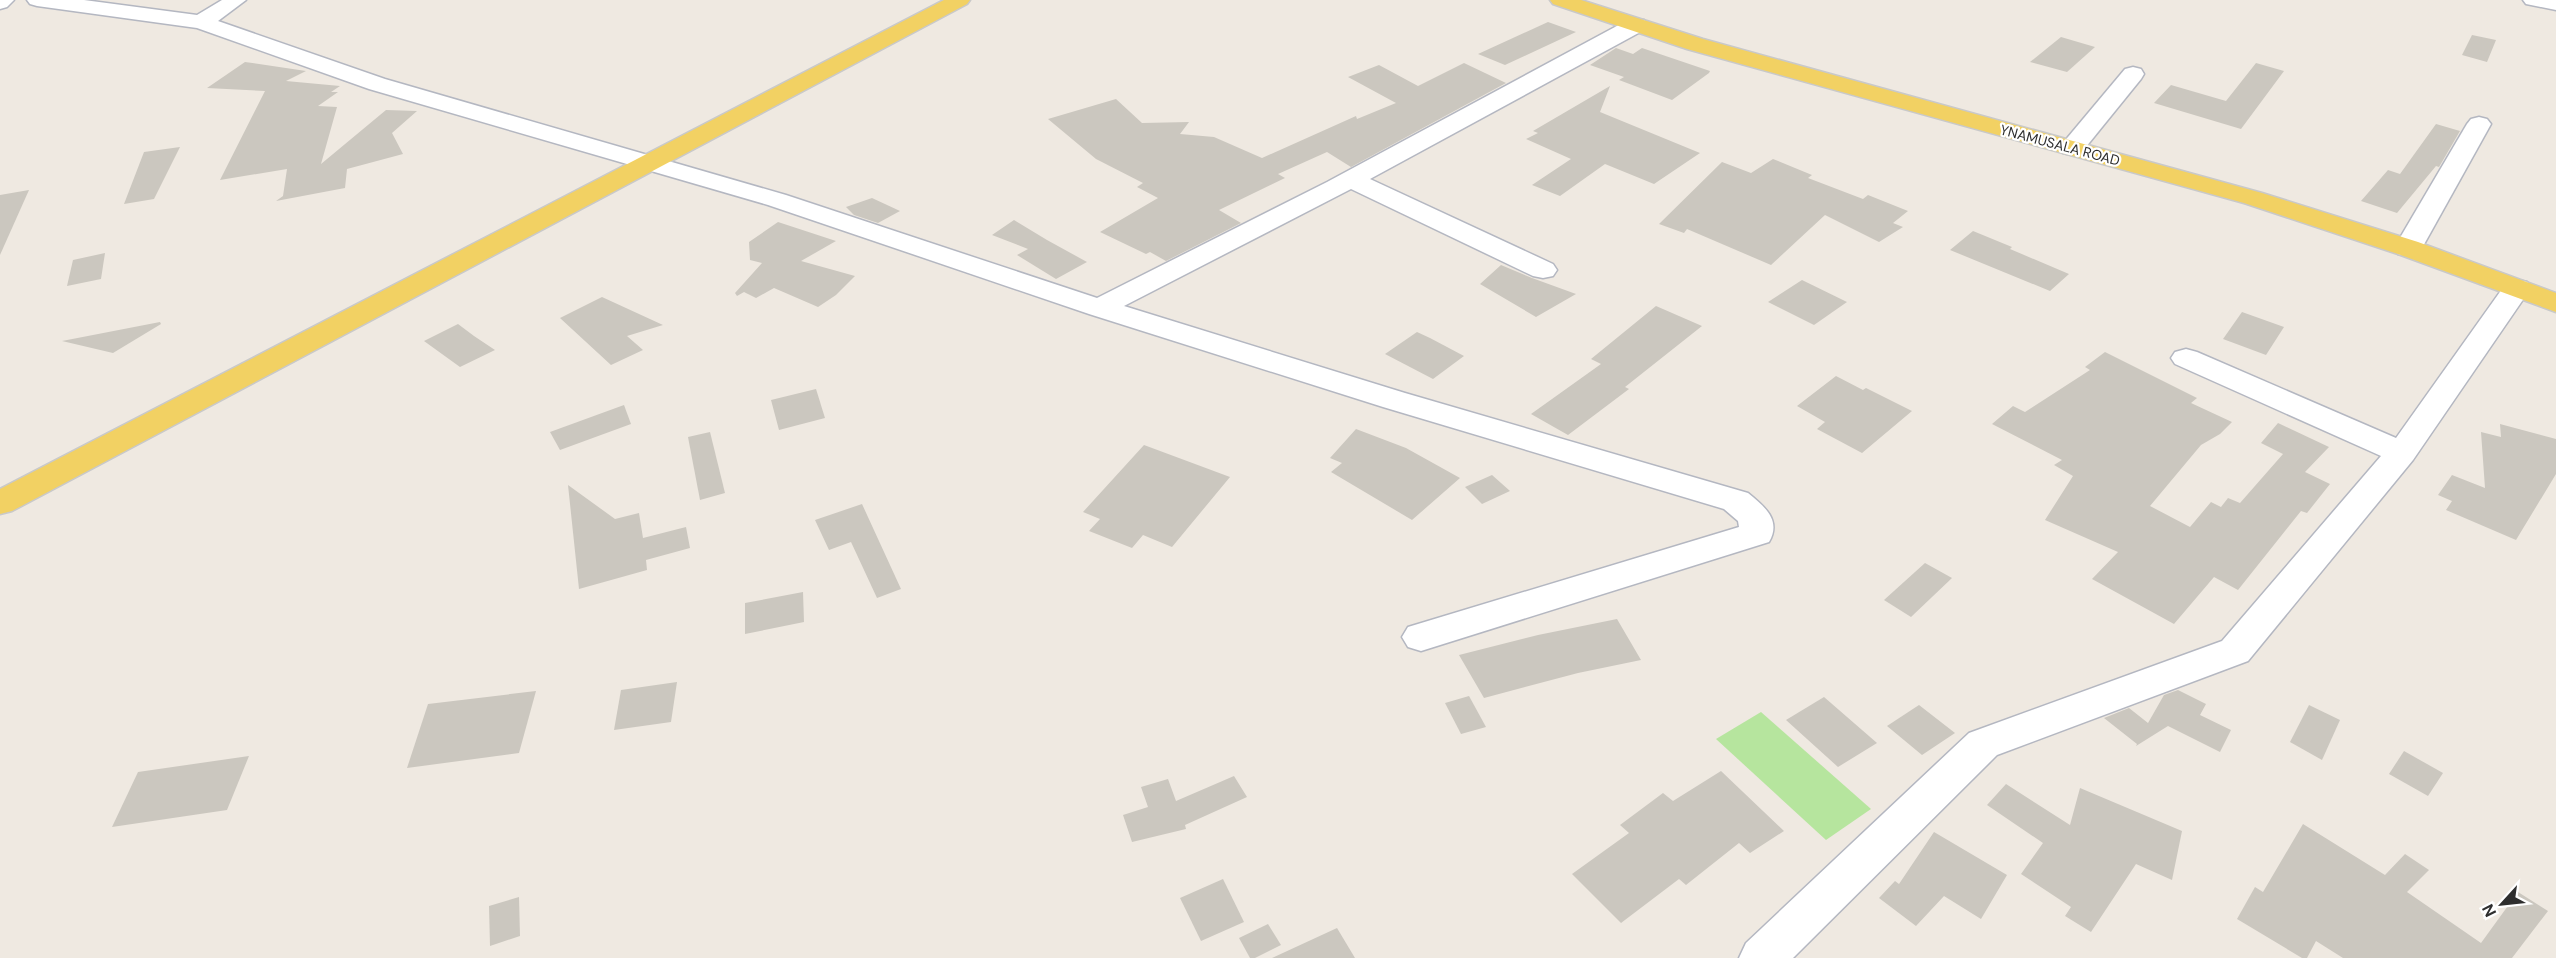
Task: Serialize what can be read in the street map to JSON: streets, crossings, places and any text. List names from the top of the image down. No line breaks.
{"streets":{"main road":["YNAMUSALA ROAD"]},"north":"bottom left"}
